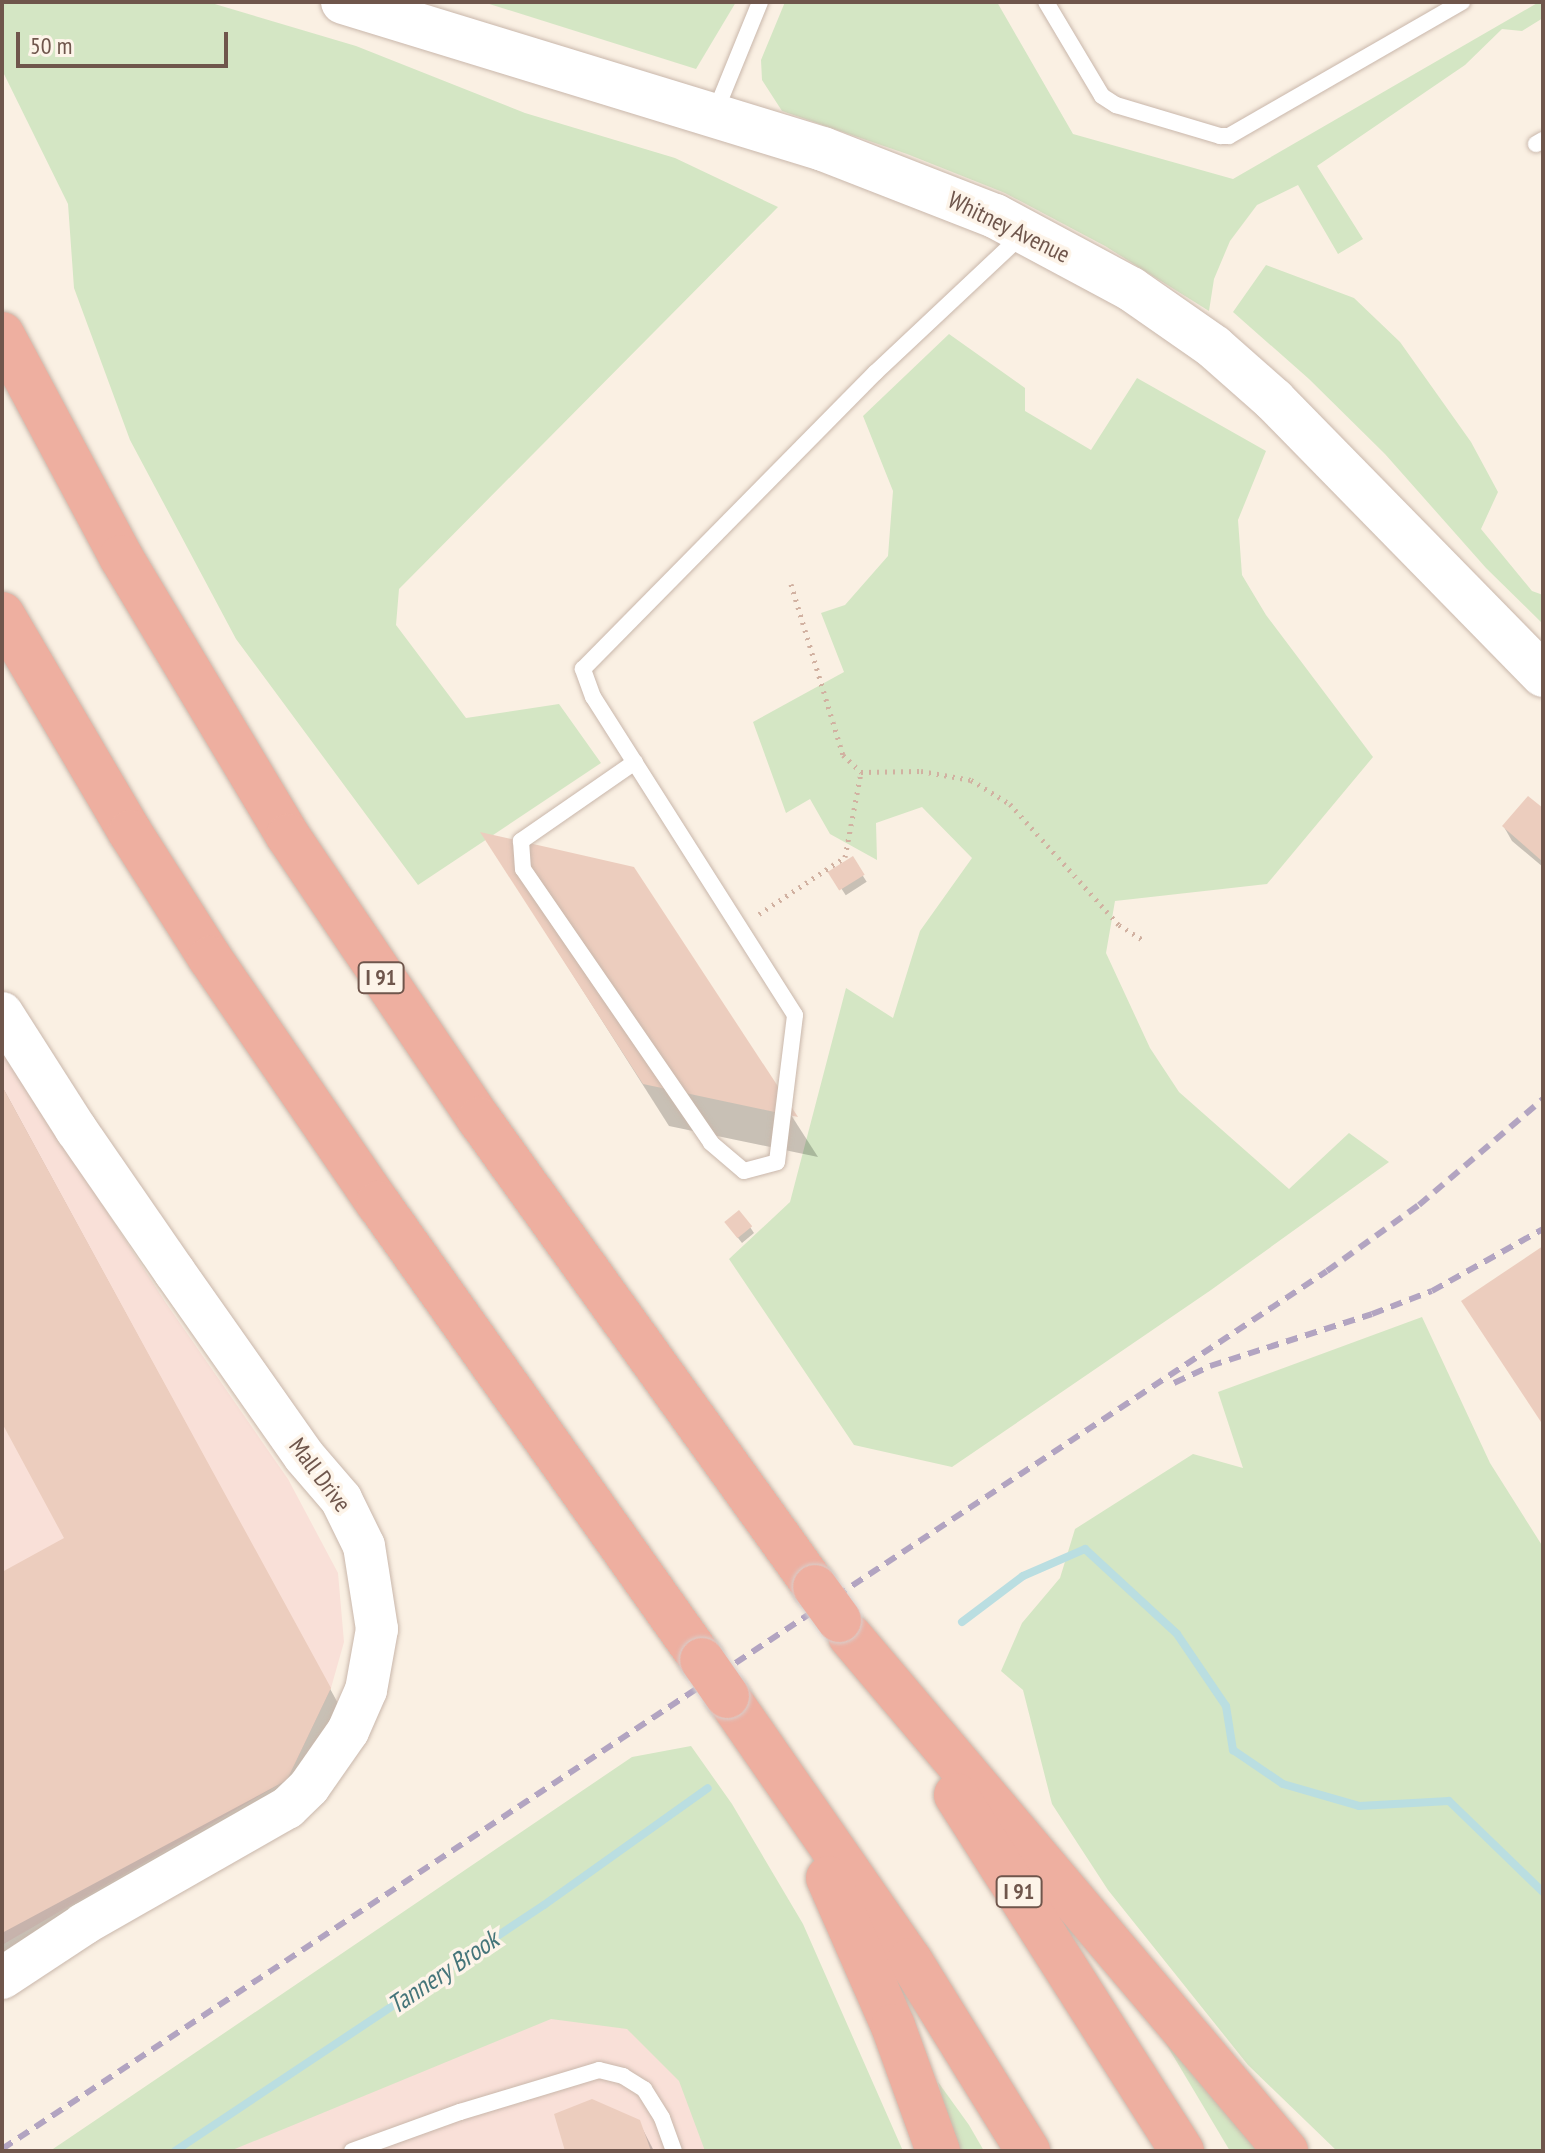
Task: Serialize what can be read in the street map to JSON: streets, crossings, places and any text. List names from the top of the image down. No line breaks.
{"streets":{"highway":["I 91"],"main road":["Whitney Avenue"],"street":["Mall Drive"]},"water":["Tannery Brook"],"scale_bar":"50 m"}
